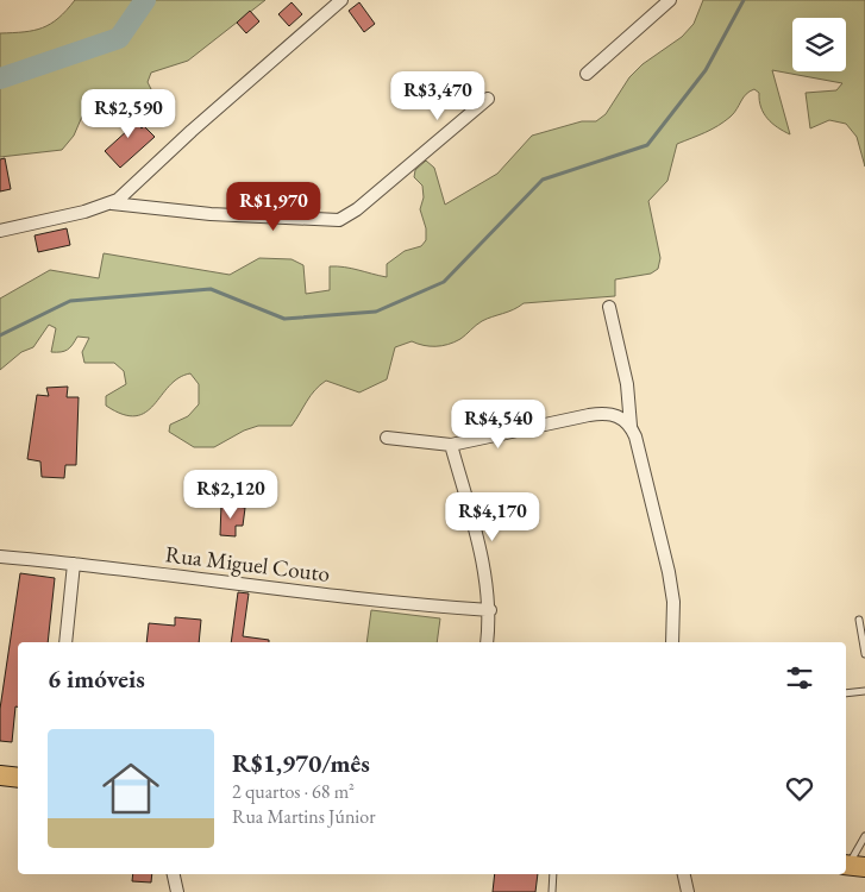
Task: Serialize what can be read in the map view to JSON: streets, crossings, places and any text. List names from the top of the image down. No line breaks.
{"streets":{"street":["Rua Miguel Couto"]},"page":{"price":["R$3,470","R$2,590","R$1,970","R$4,540","R$2,120","R$4,170"],"heading":"6 imóveis","list":[{"name":"R$1,970/mês","note":"2 quartos · 68 m² · Rua Martins Júnior"}]}}
